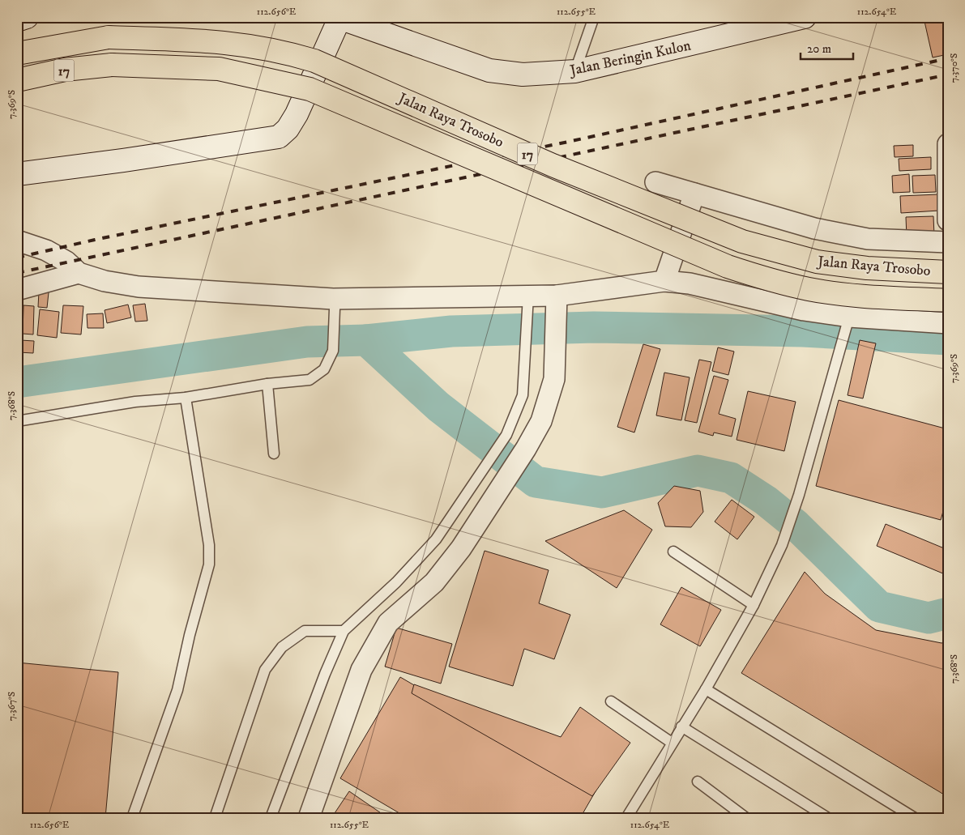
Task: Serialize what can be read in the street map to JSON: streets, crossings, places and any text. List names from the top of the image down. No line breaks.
{"streets":{"highway":["17","Jalan Raya Trosobo"],"street":["Jalan Beringin Kulon"]},"scale_bar":"20 m","coordinates":["112.656°E","112.655°E","112.654°E","7.370°S","7.369°S","7.368°S","7.367°S"]}
